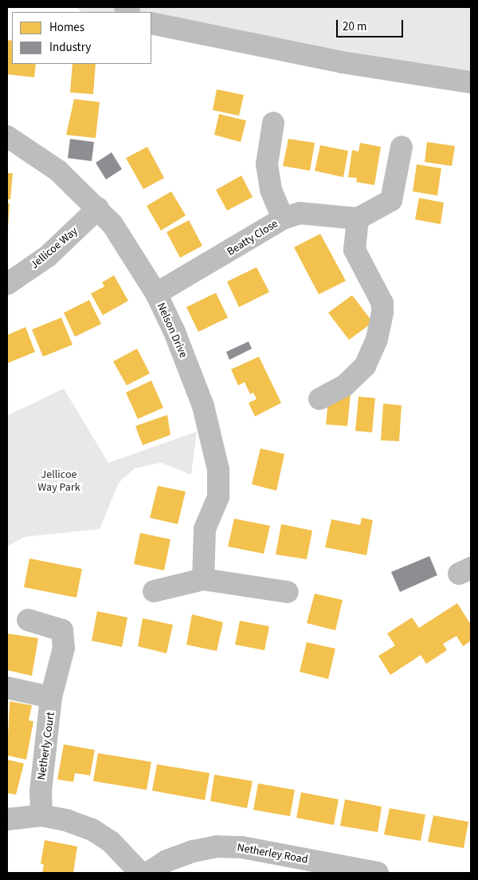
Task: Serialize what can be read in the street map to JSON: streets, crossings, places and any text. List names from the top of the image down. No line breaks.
{"streets":{"street":["Beatty Close","Jellicoe Way","Nelson Drive","Netherly Court","Netherley Road"]},"crossings":[["Beatty Close","Nelson Drive"],["Jellicoe Way","Nelson Drive"]],"parks":["Jellicoe Way Park"],"legend":["Homes","Industry"],"scale_bar":"20 m"}
